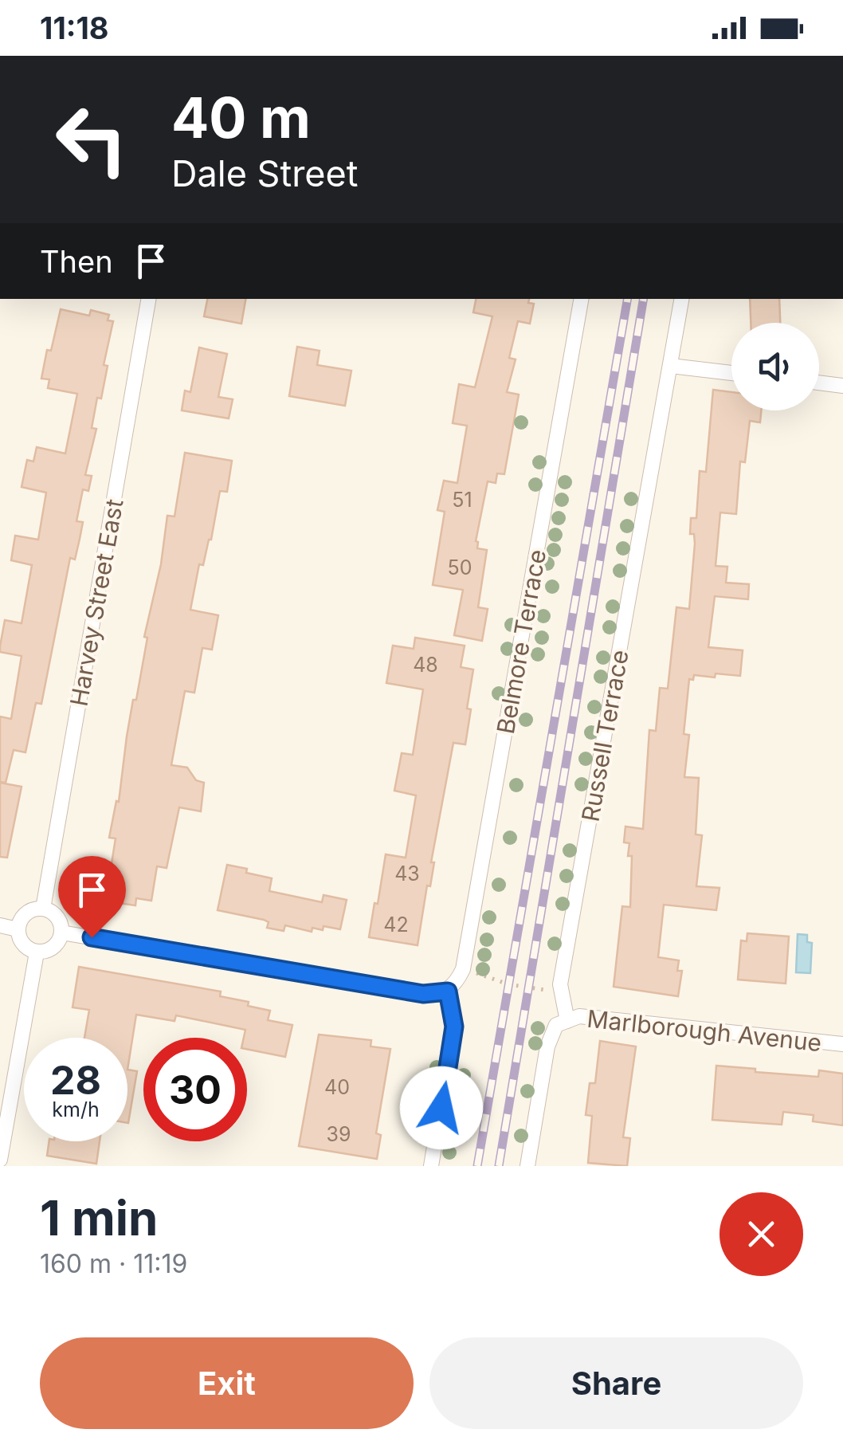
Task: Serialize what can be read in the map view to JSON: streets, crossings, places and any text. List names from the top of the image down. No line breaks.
{"streets":{"street":["Harvey Street East","Belmore Terrace","Russell Terrace","Marlborough Avenue"]},"crossings":[["Russell Terrace","Marlborough Avenue"]],"house_numbers":["51","50","48","43","42","40","39"],"page":{"status":"11:18","turn":["40 m","Dale Street"],"then":"Then","speed":"28 km/h","limit":"30","heading":["1 min","160 m · 11:19"],"buttons":["Exit","Share"]}}
